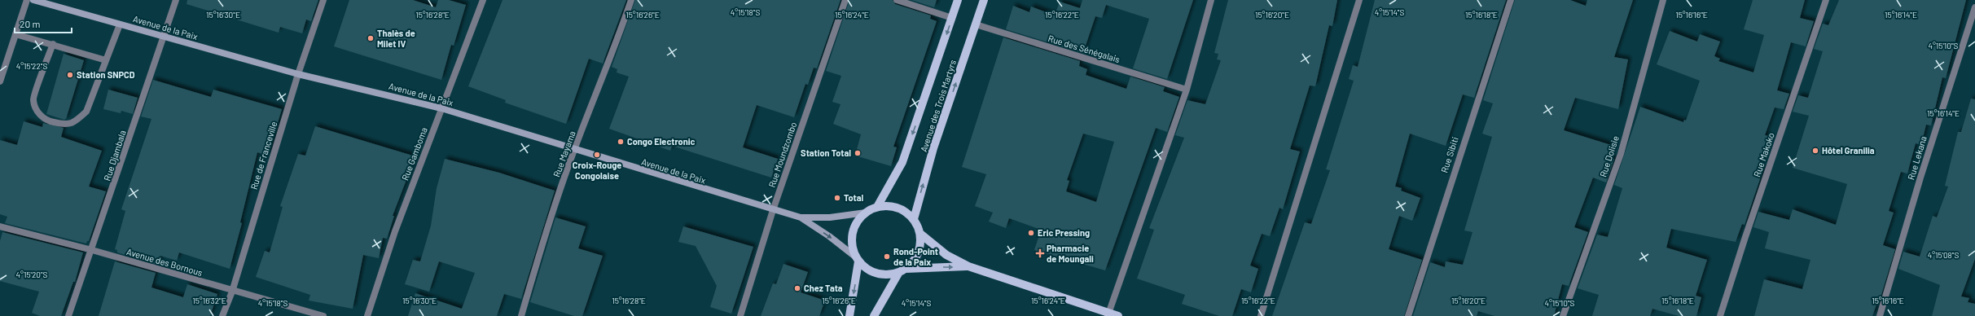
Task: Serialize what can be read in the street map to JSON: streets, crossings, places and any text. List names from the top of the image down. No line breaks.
{"streets":{"main road":["Avenue de la Paix","Avenue des Trois Martyrs"],"street":["Rue des Sénégalais","Rue Gamboma","Rue Mayama","Rue Moundzombo","Rue Sibiti","Rue Makoko","Rue Djambala","Rue de Franceville","Rue Dolisie","Rue Lekana","Avenue des Bornous"]},"crossings":[["Avenue de la Paix","Avenue des Trois Martyrs"],["Avenue de la Paix","Rue Gamboma"],["Avenue de la Paix","Rue Mayama"],["Avenue de la Paix","Rue Moundzombo"],["Avenue de la Paix","Rue Djambala"],["Avenue de la Paix","Rue de Franceville"],["Rue des Sénégalais","Avenue des Trois Martyrs"],["Rue Djambala","Avenue des Bornous"],["Rue de Franceville","Avenue des Bornous"]],"places":{"other":["Thalès de Milet IV","Station SNPCD","Congo Electronic","Hôtel Granilia","Station Total","Croix-Rouge Congolaise","Total","Eric Pressing","Rond-Point de la Paix","Chez Tata"],"health":["Pharmacie de Moungali"]},"scale_bar":"20 m","coordinates":["4°15'18\"S","4°15'14\"S","15°16'30\"E","15°16'18\"E","15°16'28\"E","15°16'26\"E","15°16'24\"E","15°16'22\"E","15°16'20\"E","15°16'16\"E","15°16'14\"E","4°15'10\"S","4°15'22\"S","4°15'08\"S","4°15'20\"S","15°16'32\"E"]}
